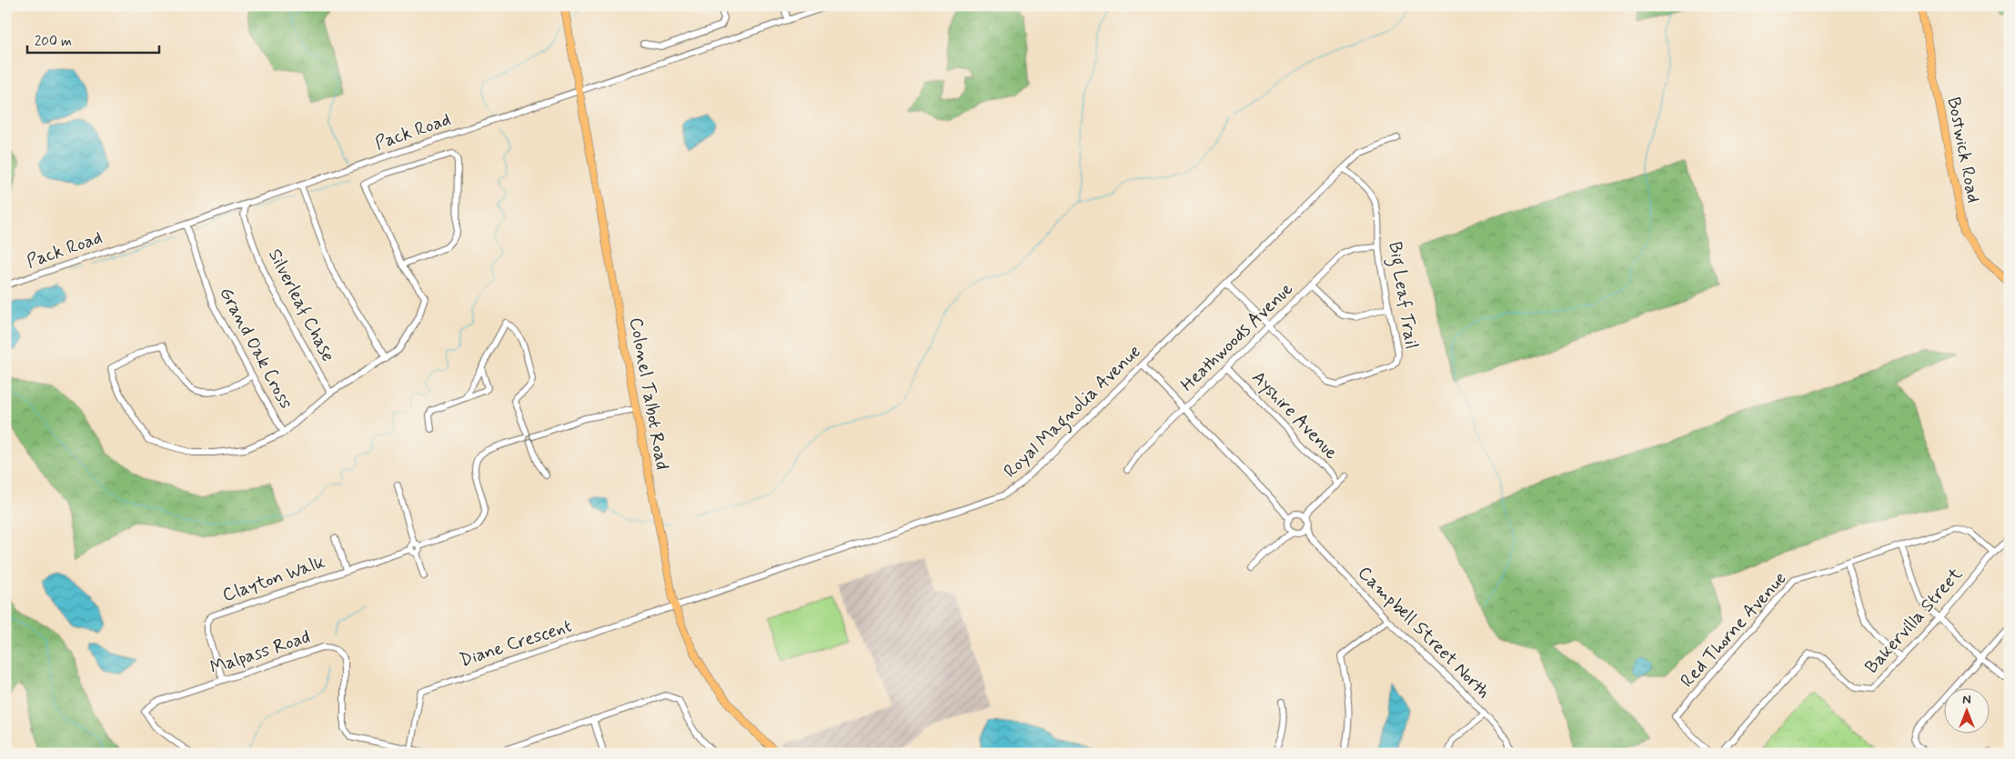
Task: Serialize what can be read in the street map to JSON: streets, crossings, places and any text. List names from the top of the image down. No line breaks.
{"streets":{"main road":["Bostwick Road","Colonel Talbot Road"],"street":["Pack Road","Big Leaf Trail","Silverleaf Chase","Heathwoods Avenue","Grand Oak Cross","Royal Magnolia Avenue","Ayshire Avenue","Clayton Walk","Bakervilla Street","Red Thorne Avenue","Campbell Street North","Diane Crescent","Malpass Road"]},"crossings":[["Pack Road","Silverleaf Chase"],["Pack Road","Grand Oak Cross"],["Pack Road","Colonel Talbot Road"],["Big Leaf Trail","Heathwoods Avenue"],["Big Leaf Trail","Royal Magnolia Avenue"],["Heathwoods Avenue","Ayshire Avenue"],["Colonel Talbot Road","Royal Magnolia Avenue"],["Colonel Talbot Road","Diane Crescent"],["Royal Magnolia Avenue","Diane Crescent"],["Ayshire Avenue","Campbell Street North"],["Clayton Walk","Malpass Road"],["Bakervilla Street","Red Thorne Avenue"],["Diane Crescent","Malpass Road"]],"scale_bar":"200 m","north":"top"}
